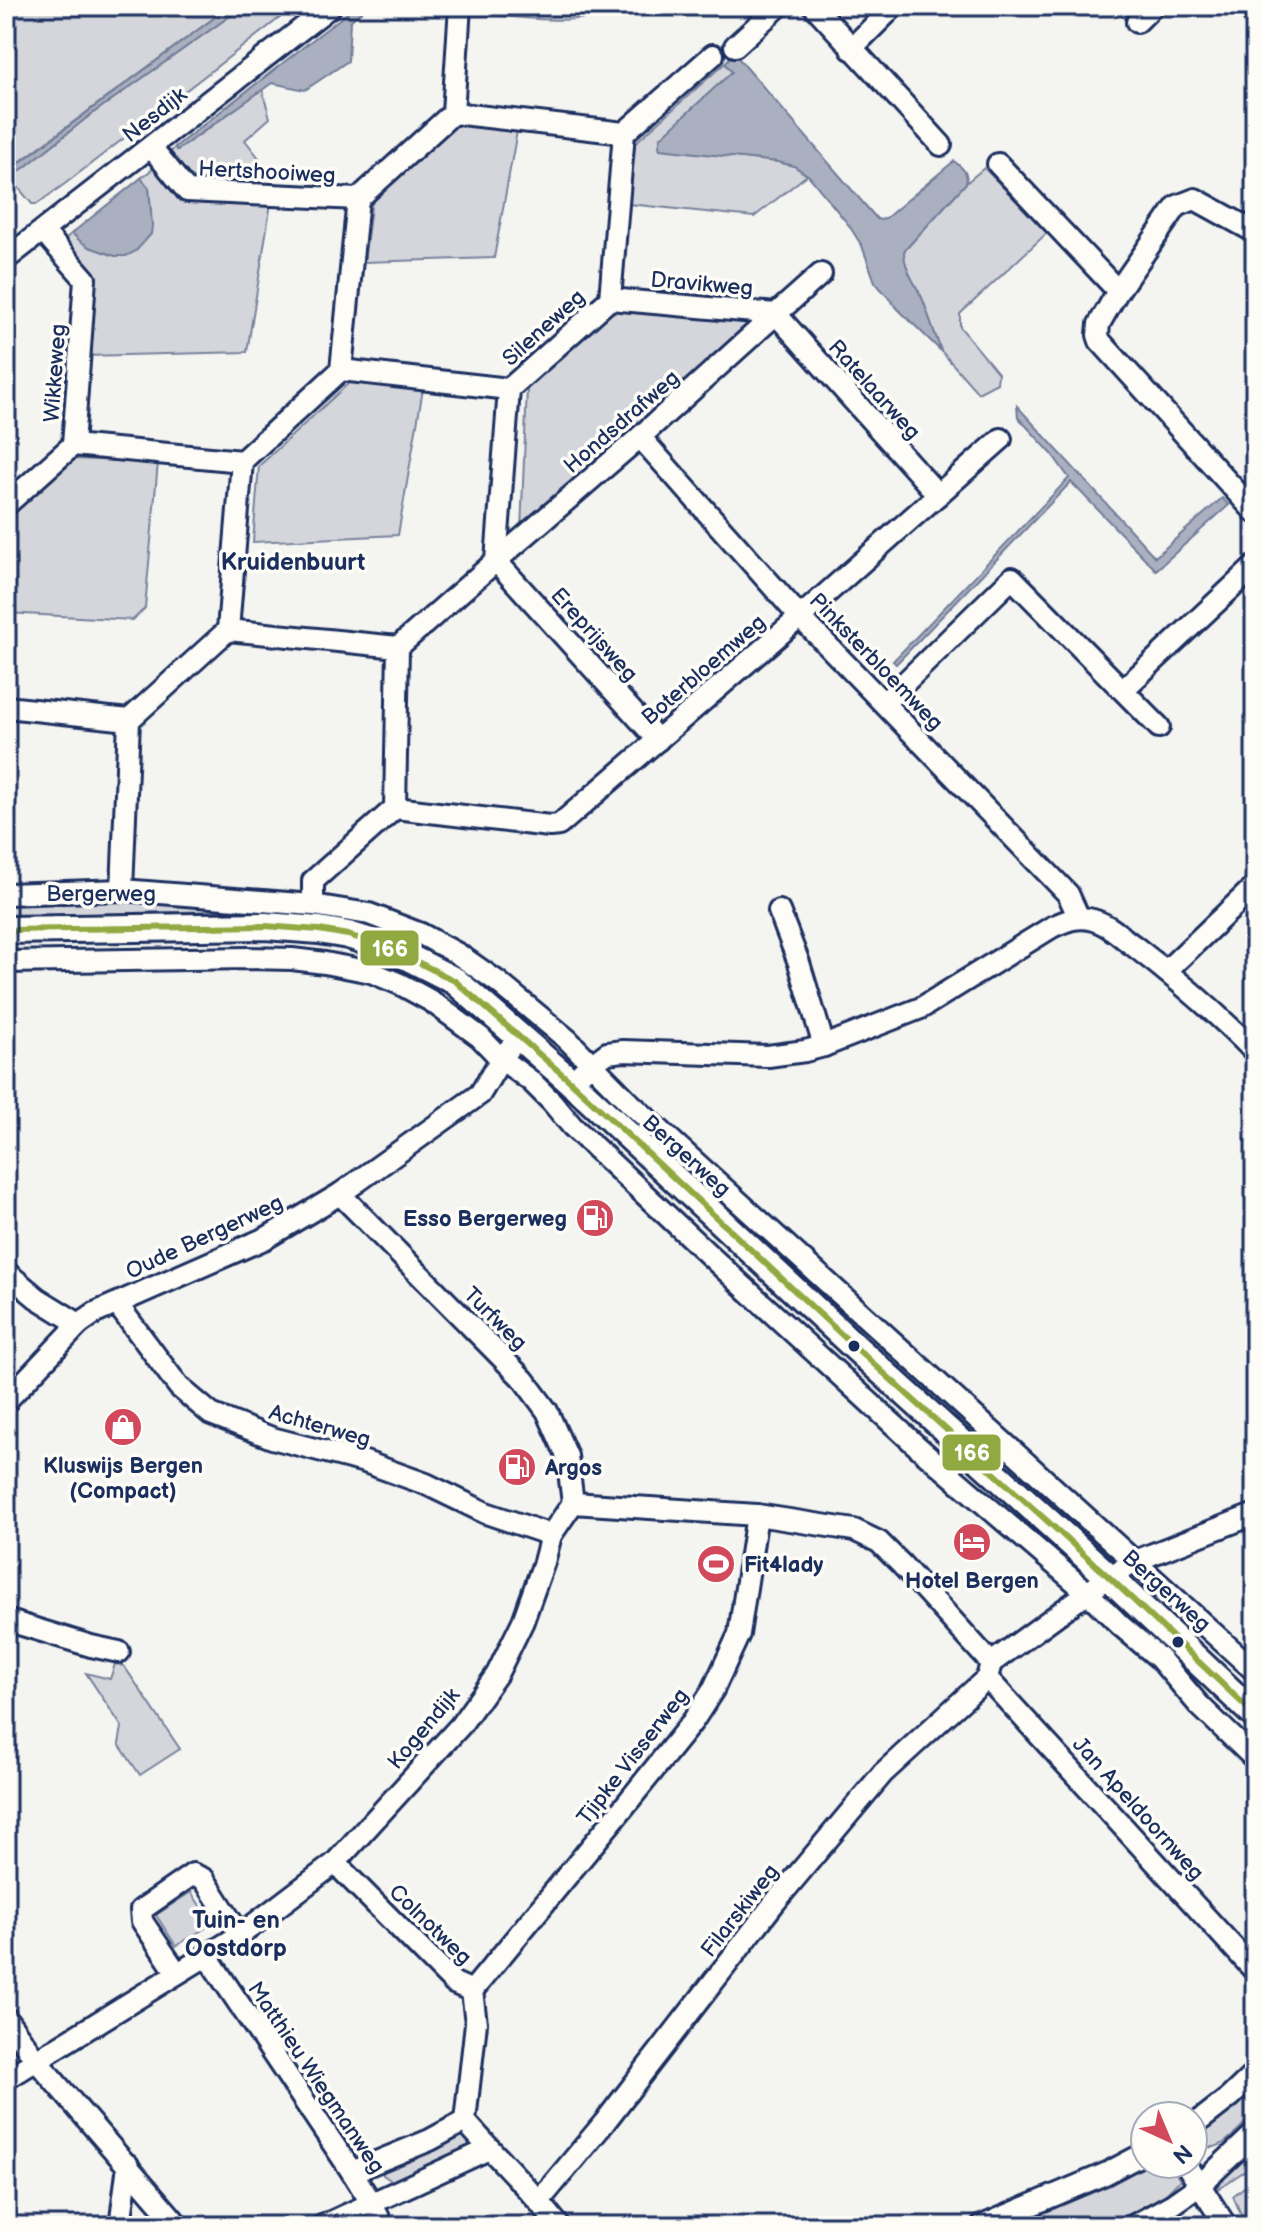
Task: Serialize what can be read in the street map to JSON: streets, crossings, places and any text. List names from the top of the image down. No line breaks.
{"streets":{"main road":["Bergerweg"],"street":["Nesdijk","Hertshooiweg","Dravikweg","Sileneweg","Wikkeweg","Ratelaarweg","Hondsdrafweg","Ereprijsweg","Pinksterbloemweg","Boterbloemweg","Oude Bergerweg","Turfweg","Achterweg","Kogendijk","Tjipke Visserweg","Jan Apeldoornweg","Filarskiweg","Colnotweg","Matthieu Wiegmanweg"]},"crossings":[["Nesdijk","Hertshooiweg"],["Nesdijk","Wikkeweg"],["Dravikweg","Sileneweg"],["Dravikweg","Ratelaarweg"],["Dravikweg","Hondsdrafweg"],["Ratelaarweg","Hondsdrafweg"],["Ratelaarweg","Boterbloemweg"],["Hondsdrafweg","Ereprijsweg"],["Hondsdrafweg","Pinksterbloemweg"],["Ereprijsweg","Boterbloemweg"],["Pinksterbloemweg","Boterbloemweg"],["Bergerweg","Oude Bergerweg"],["Bergerweg","Filarskiweg"],["Oude Bergerweg","Turfweg"],["Oude Bergerweg","Achterweg"],["Turfweg","Kogendijk"],["Turfweg","Jan Apeldoornweg"],["Achterweg","Kogendijk"],["Kogendijk","Jan Apeldoornweg"],["Kogendijk","Colnotweg"],["Kogendijk","Matthieu Wiegmanweg"],["Tjipke Visserweg","Jan Apeldoornweg"],["Tjipke Visserweg","Colnotweg"],["Jan Apeldoornweg","Filarskiweg"]],"districts":["Kruidenbuurt","Tuin- en Oostdorp"],"places":{"fuel station":["Esso Bergerweg","Argos"],"shop":["Kluswijs Bergen (Compact)"],"hotel":["Hotel Bergen"],"sports":["Fit4lady"]},"lines":["transit line 166"],"north":"bottom right"}
